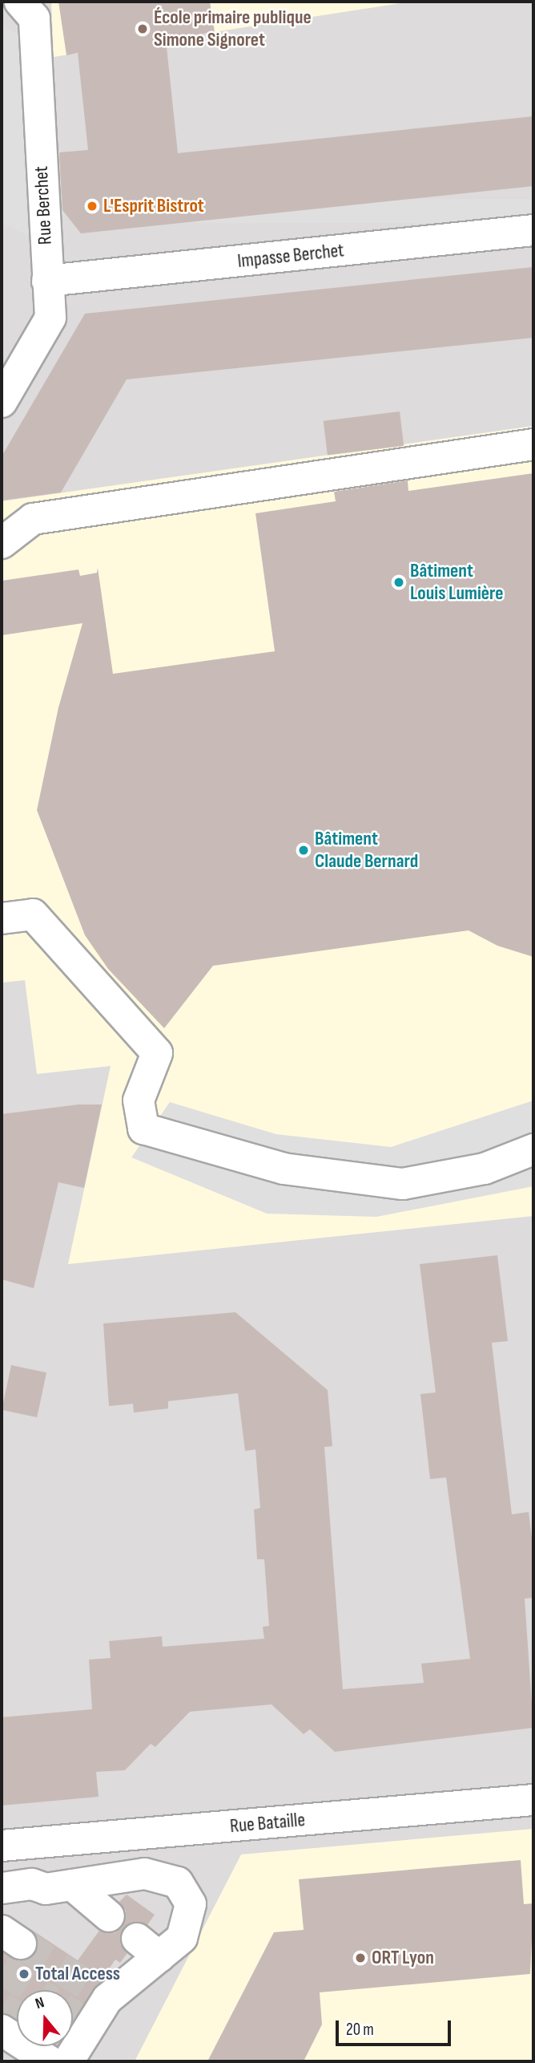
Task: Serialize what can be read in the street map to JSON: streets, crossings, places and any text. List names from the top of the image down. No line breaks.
{"streets":{"street":["Rue Berchet","Impasse Berchet","Rue Bataille"]},"crossings":[["Rue Berchet","Impasse Berchet"]],"places":["École primaire publique Simone Signoret","L'Esprit Bistrot","Bâtiment Louis Lumière","Bâtiment Claude Bernard","ORT Lyon","Total Access"],"scale_bar":"20 m","north":"top"}
